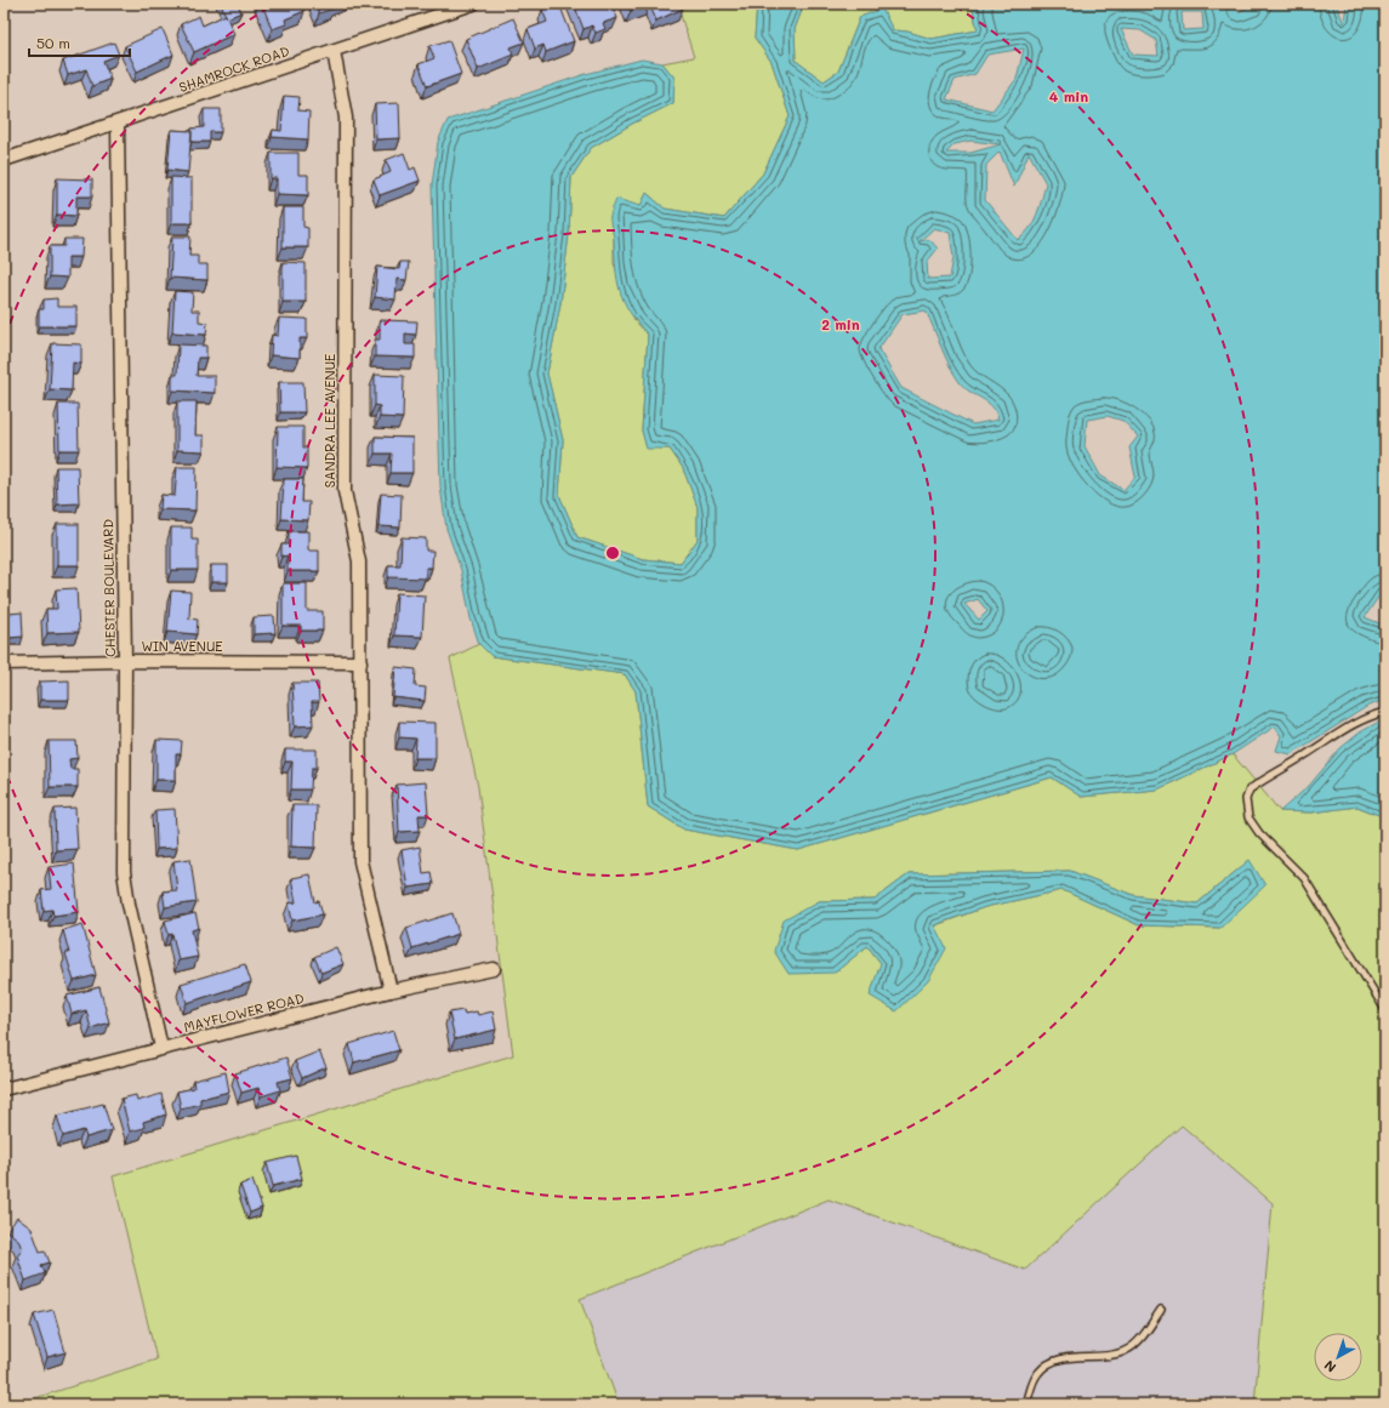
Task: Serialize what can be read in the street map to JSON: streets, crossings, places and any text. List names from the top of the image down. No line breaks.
{"streets":{"street":["SHAMROCK ROAD","SANDRA LEE AVENUE","CHESTER BOULEVARD","WIN AVENUE","MAYFLOWER ROAD"]},"crossings":[["SHAMROCK ROAD","SANDRA LEE AVENUE"],["SHAMROCK ROAD","CHESTER BOULEVARD"],["SANDRA LEE AVENUE","WIN AVENUE"],["SANDRA LEE AVENUE","MAYFLOWER ROAD"],["CHESTER BOULEVARD","WIN AVENUE"],["CHESTER BOULEVARD","MAYFLOWER ROAD"]],"scale_bar":"50 m","north":"bottom left","rings":["4 min","2 min"]}
